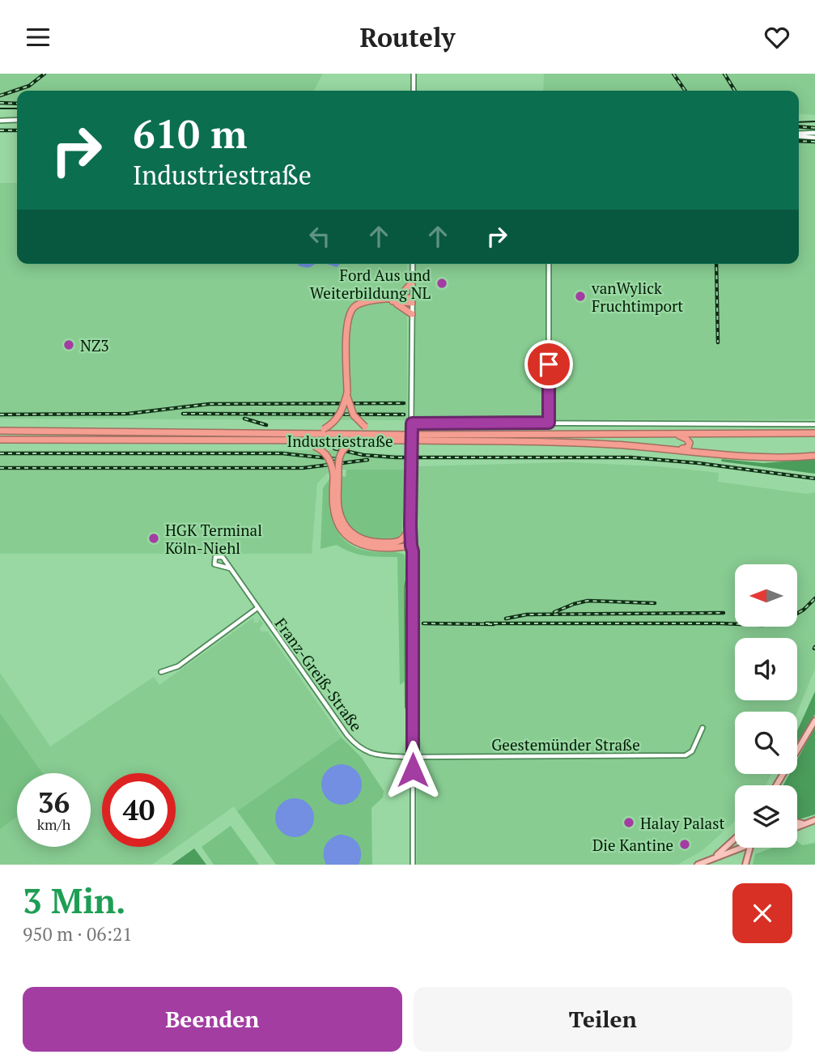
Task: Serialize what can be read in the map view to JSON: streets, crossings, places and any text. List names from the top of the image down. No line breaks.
{"streets":{"highway":["Industriestraße"],"street":["Franz-Greiß-Straße","Geestemünder Straße"]},"crossings":[["Franz-Greiß-Straße","Geestemünder Straße"]],"places":["Ford Aus und Weiterbildung NL","vanWylick Fruchtimport","NZ3","HGK Terminal Köln-Niehl","Halay Palast","Die Kantine"],"north":"left","page":{"header":"Routely","turn":["610 m","Industriestraße"],"speed":"36 km/h","limit":"40","heading":["3 Min.","950 m · 06:21"],"buttons":["Beenden","Teilen"]}}
